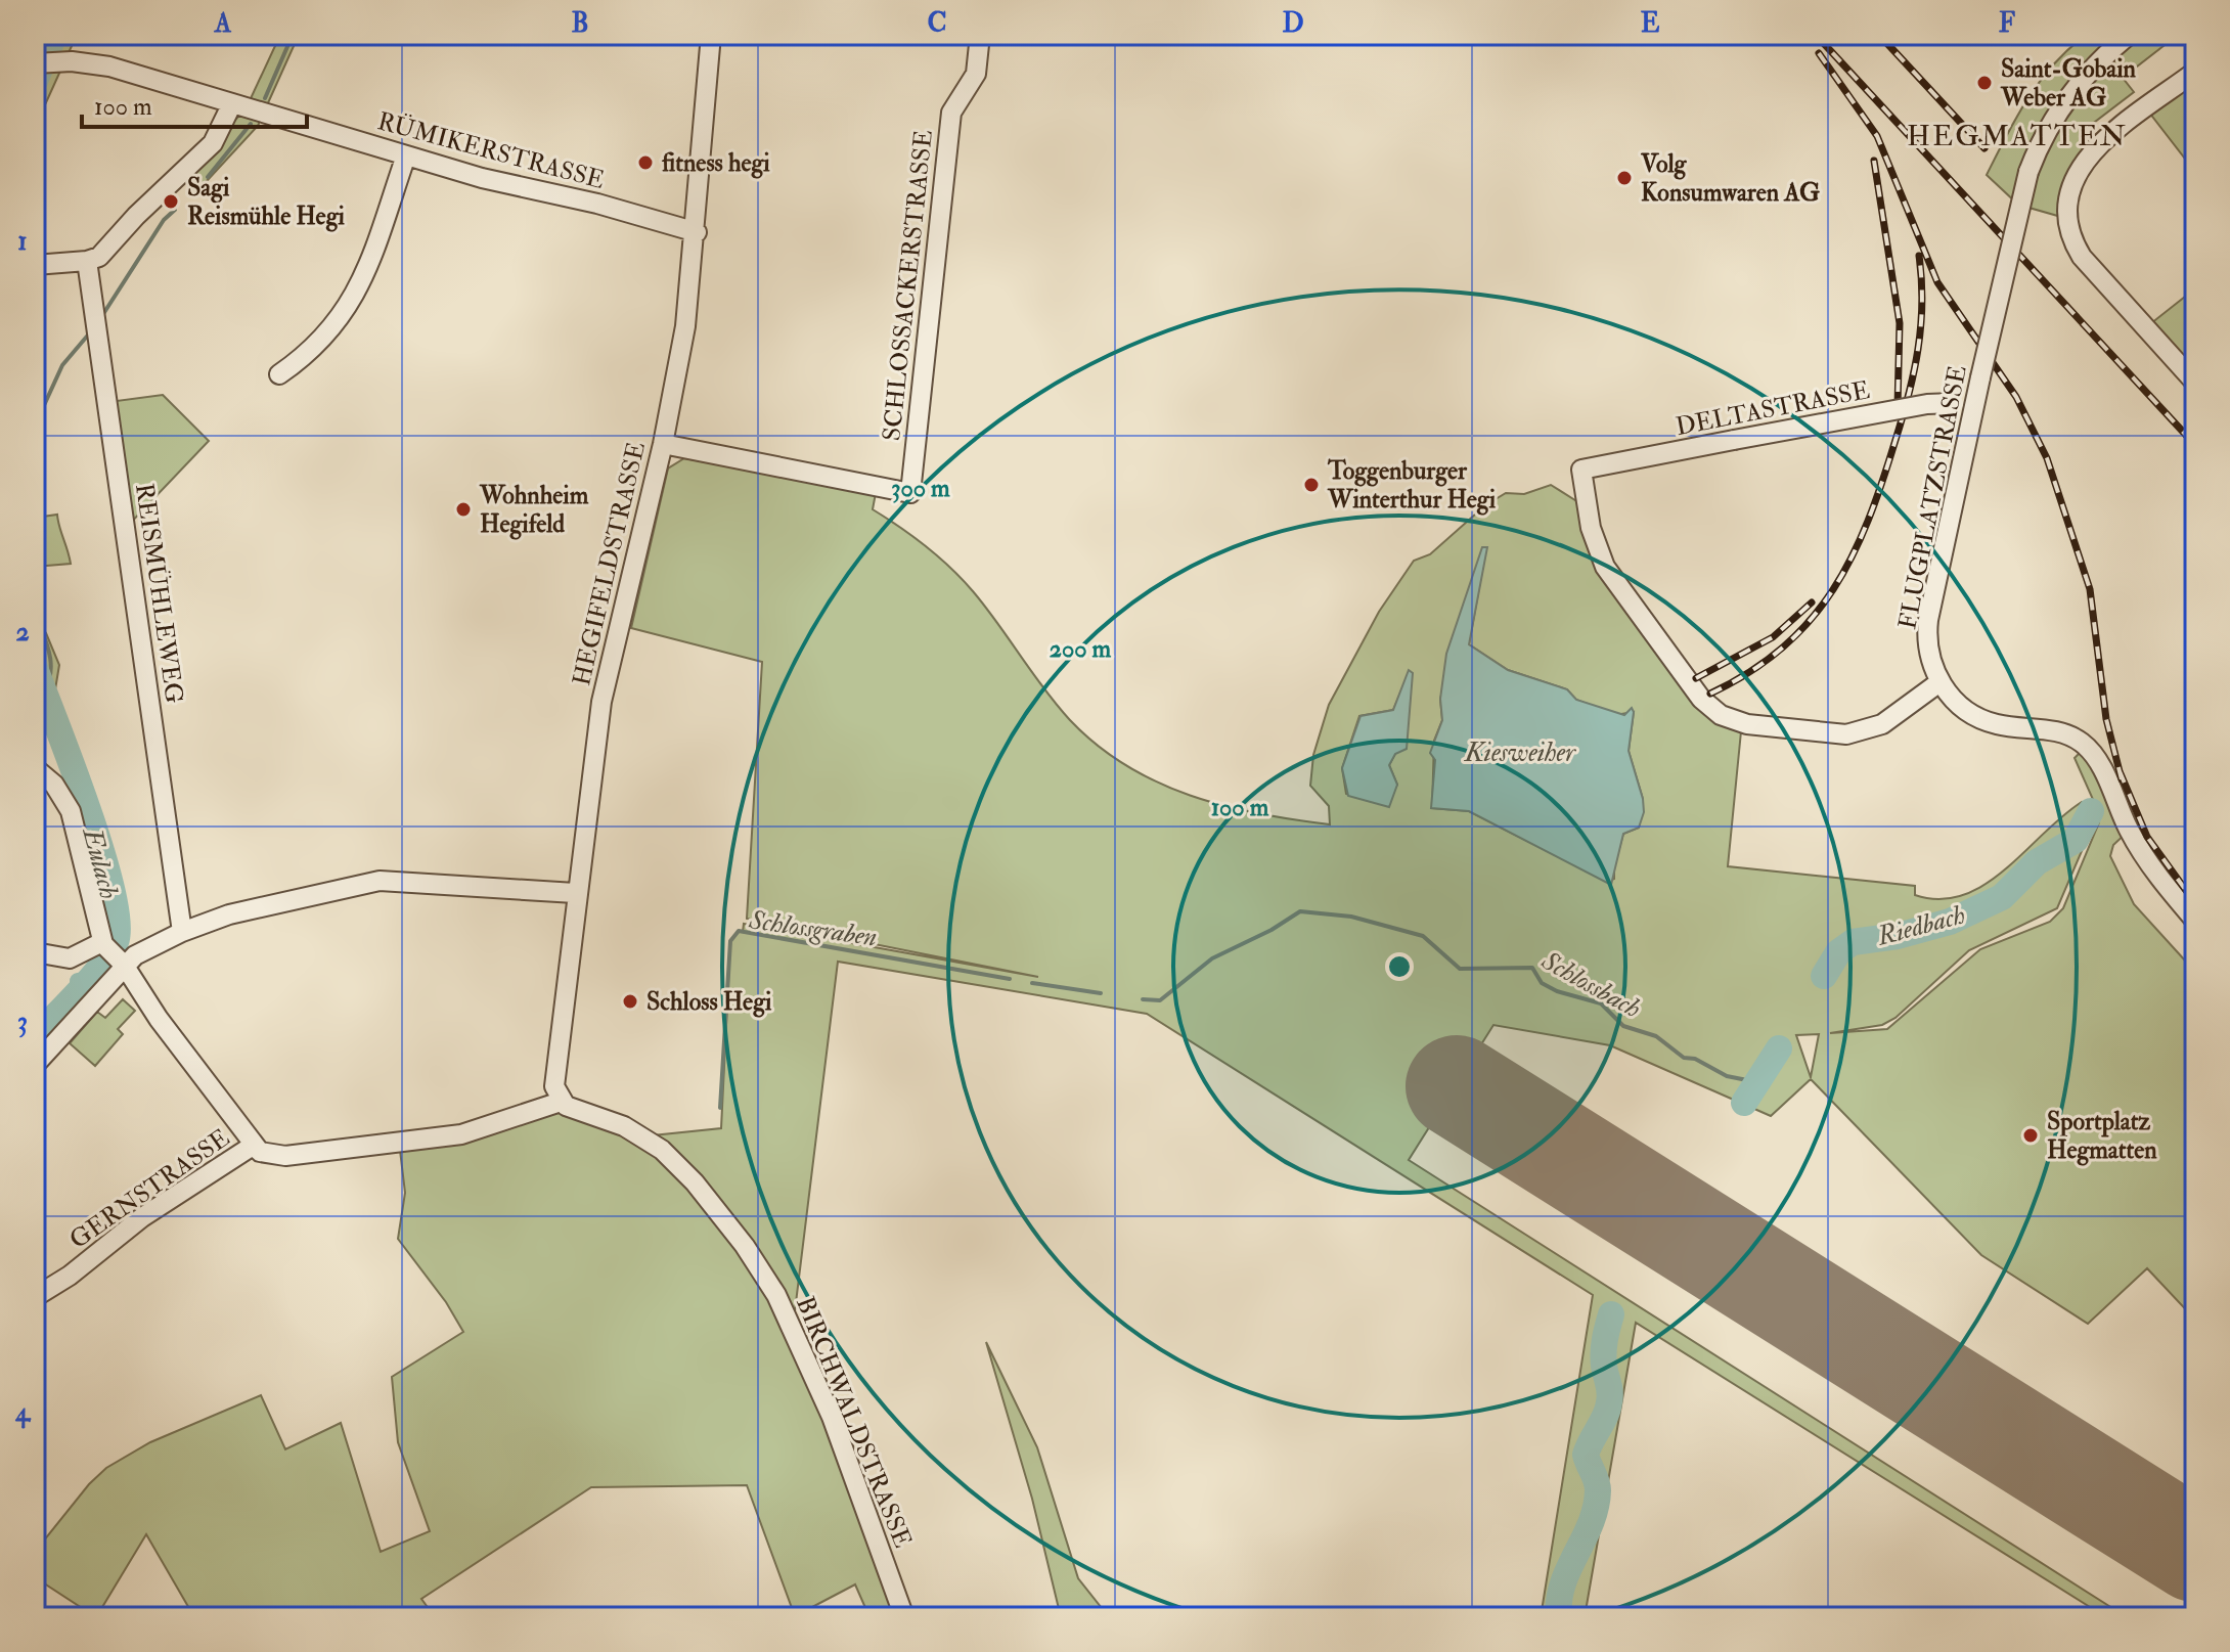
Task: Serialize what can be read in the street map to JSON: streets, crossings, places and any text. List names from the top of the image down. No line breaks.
{"streets":{"street":["RÜMIKERSTRASSE","SCHLOSSACKERSTRASSE","DELTASTRASSE","FLUGPLATZSTRASSE","HEGIFELDSTRASSE","REISMÜHLEWEG","GERNSTRASSE","BIRCHWALDSTRASSE"]},"crossings":[["RÜMIKERSTRASSE","HEGIFELDSTRASSE"],["SCHLOSSACKERSTRASSE","HEGIFELDSTRASSE"],["DELTASTRASSE","FLUGPLATZSTRASSE"],["HEGIFELDSTRASSE","BIRCHWALDSTRASSE"]],"districts":["HEGMATTEN"],"water":["Kiesweiher","Eulach","Riedbach","Schlossgraben","Schlossbach"],"places":["Saint-Gobain Weber AG","fitness hegi","Volg Konsumwaren AG","Sagi Reismühle Hegi","Toggenburger Winterthur Hegi","Wohnheim Hegifeld","Schloss Hegi","Sportplatz Hegmatten"],"scale_bar":"100 m","grid":{"columns":["A","B","C","D","E","F"],"rows":["1","2","3","4"]},"rings":["300 m","200 m","100 m"]}
